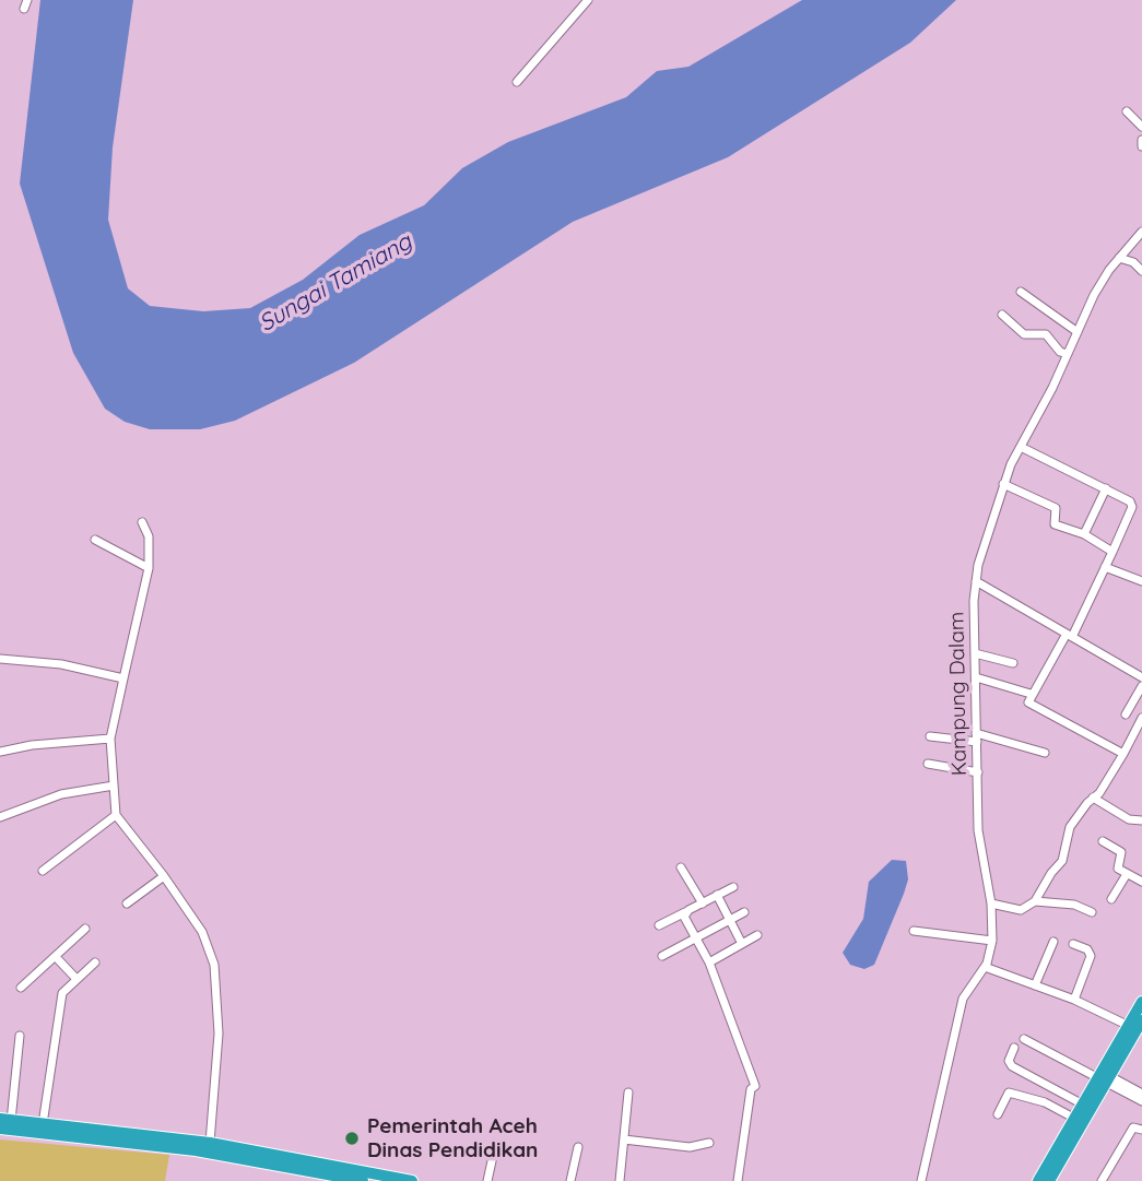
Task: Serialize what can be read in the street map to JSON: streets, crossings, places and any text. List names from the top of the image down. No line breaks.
{"streets":{"street":["Kampung Dalam"]},"water":["Sungai Tamiang"],"places":["Pemerintah Aceh Dinas Pendidikan"]}
